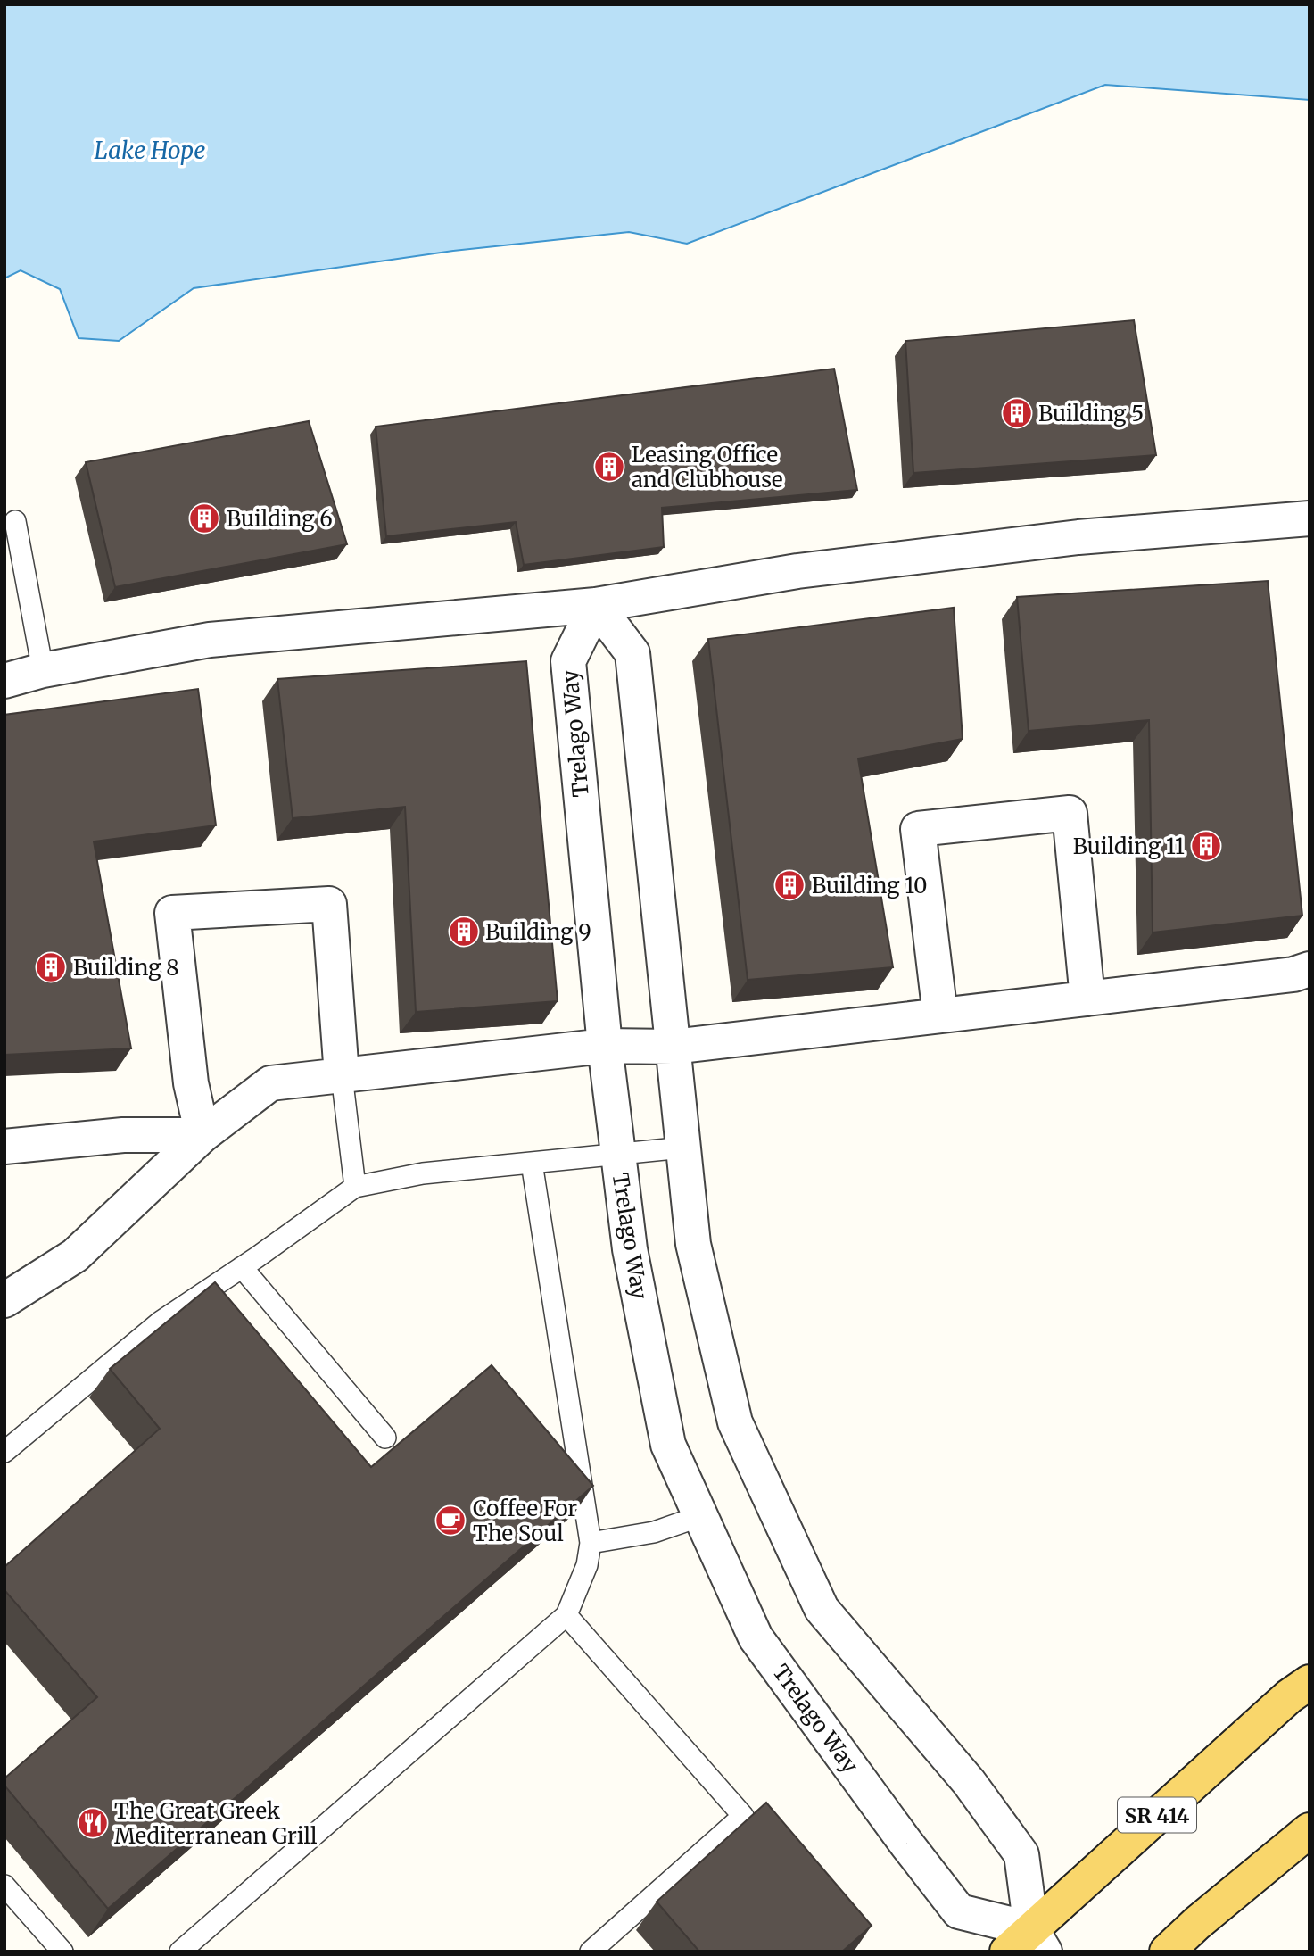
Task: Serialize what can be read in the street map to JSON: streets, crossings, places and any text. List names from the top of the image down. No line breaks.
{"streets":{"main road":["SR 414"],"street":["Trelago Way"]},"crossings":[["Trelago Way","SR 414"]],"water":["Lake Hope"],"places":{"building":["Building 5","Leasing Office and Clubhouse","Building 6","Building 11","Building 10","Building 9","Building 8"],"cafe":["Coffee For The Soul"],"restaurant":["The Great Greek Mediterranean Grill"]}}
